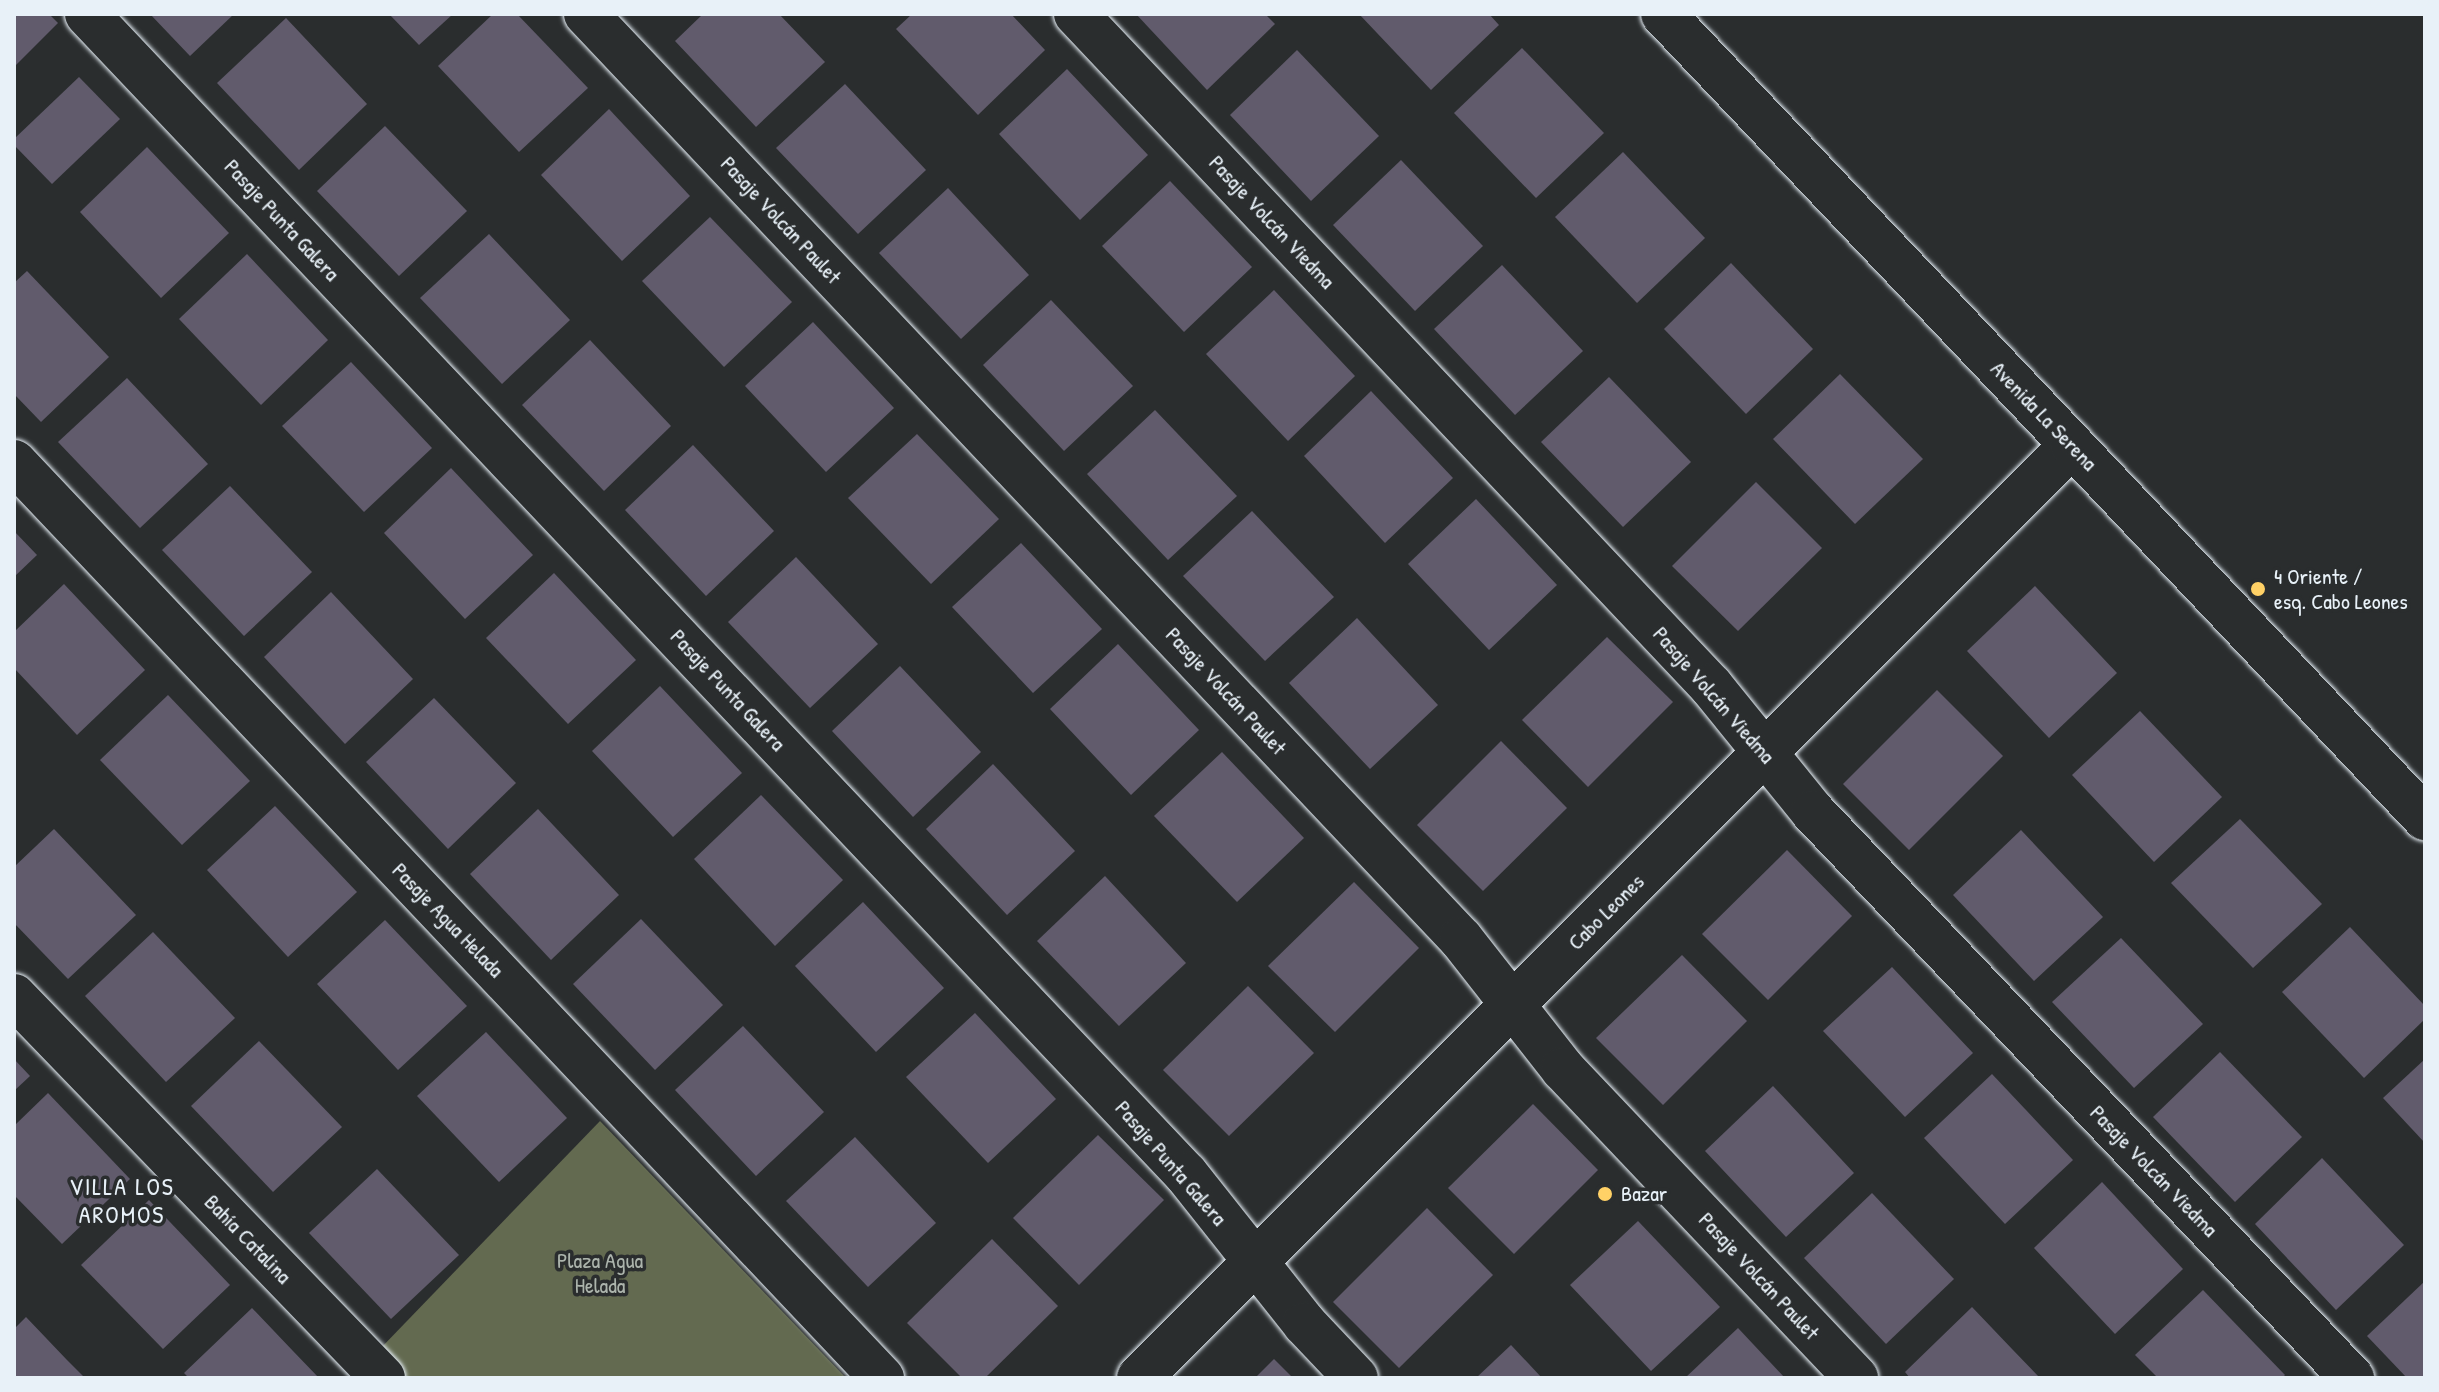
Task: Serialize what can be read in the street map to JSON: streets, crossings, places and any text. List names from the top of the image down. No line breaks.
{"streets":{"street":["Pasaje Punta Galera","Pasaje Volcán Paulet","Pasaje Volcán Viedma","Avenida La Serena","Cabo Leones","Pasaje Agua Helada","Bahía Catalina"]},"crossings":[["Pasaje Punta Galera","Cabo Leones"],["Pasaje Volcán Paulet","Cabo Leones"],["Pasaje Volcán Viedma","Cabo Leones"],["Avenida La Serena","Cabo Leones"]],"districts":["VILLA LOS AROMOS"],"parks":["Plaza Agua Helada"],"places":["4 Oriente / esq. Cabo Leones","Bazar"]}
